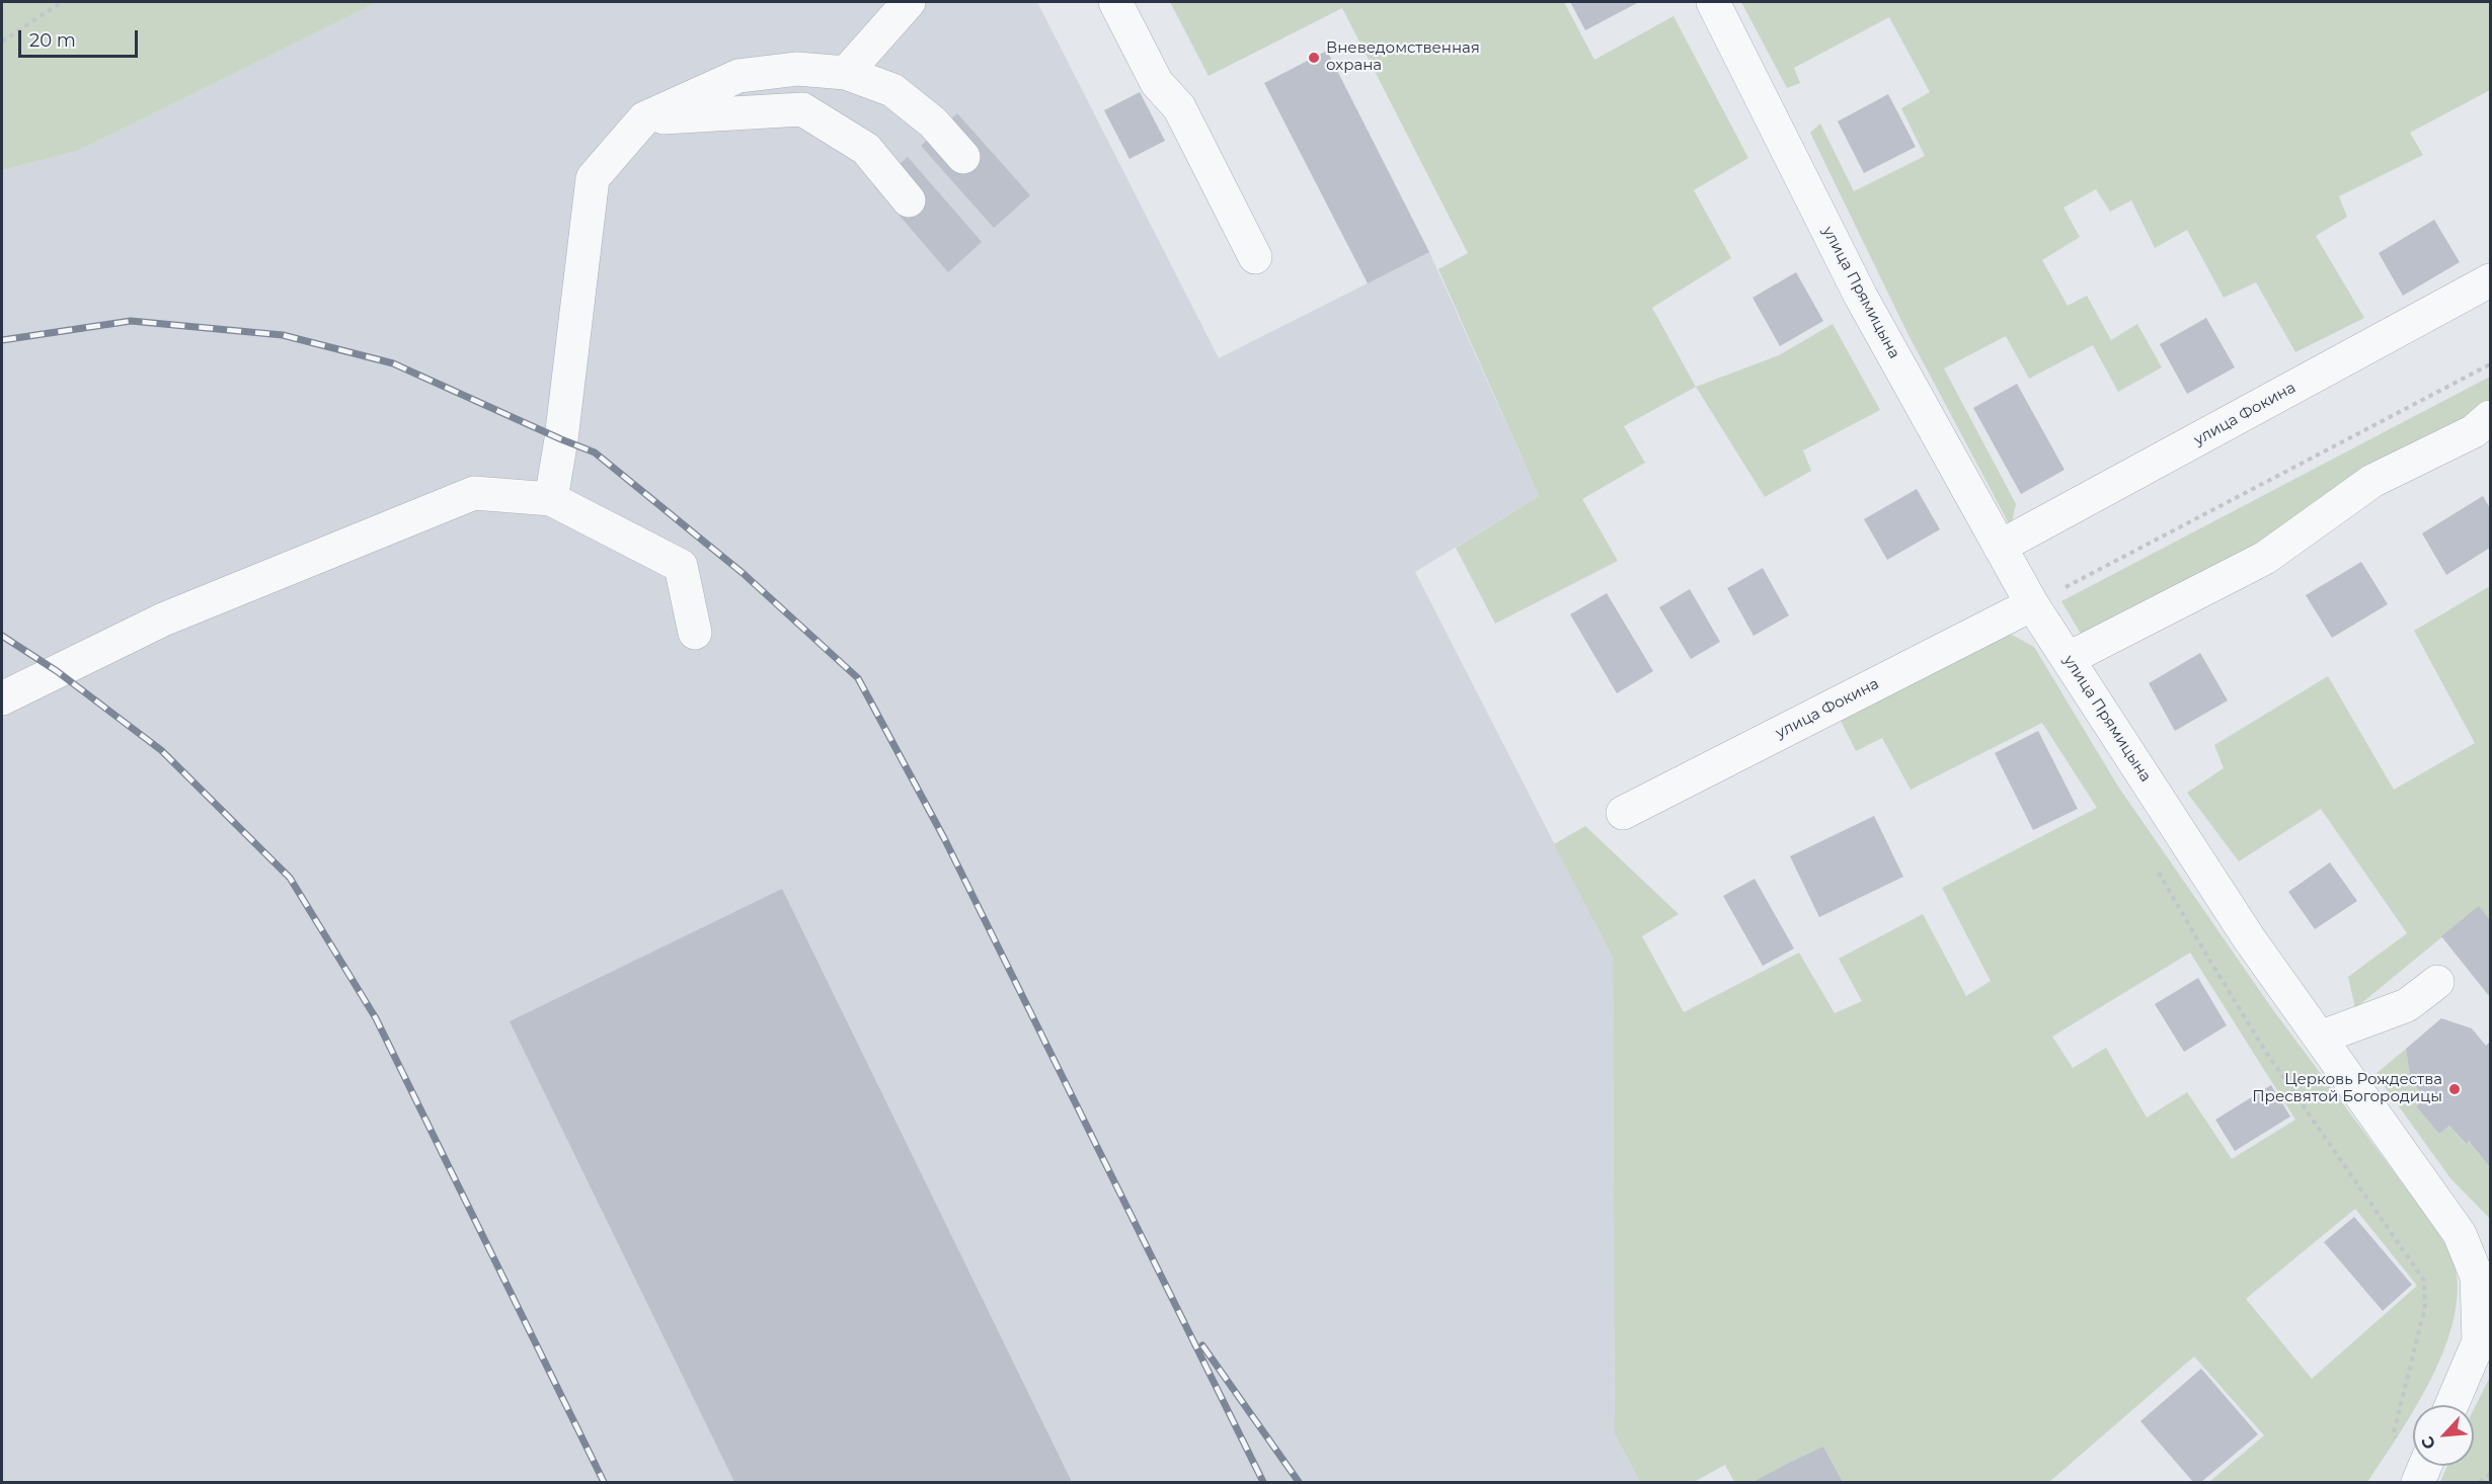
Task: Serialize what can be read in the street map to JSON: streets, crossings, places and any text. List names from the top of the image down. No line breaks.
{"streets":{"street":["улица Прямицына","улица Фокина"]},"crossings":[["улица Прямицына","улица Фокина"]],"places":["Вневедомственная охрана","Церковь Рождества Пресвятой Богородицы"],"scale_bar":"20 m","north":"bottom left"}
